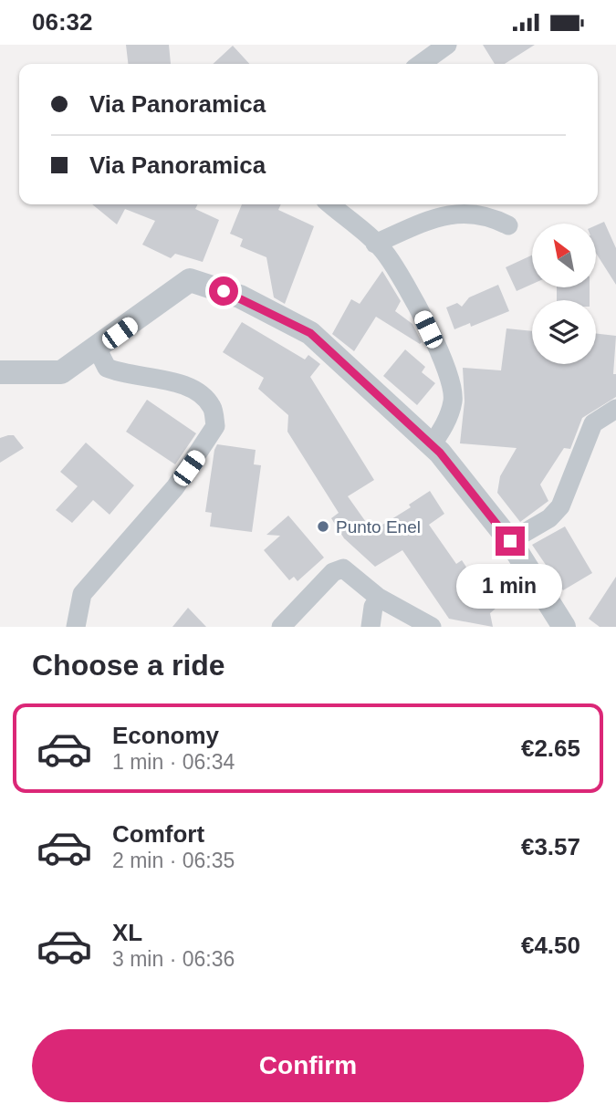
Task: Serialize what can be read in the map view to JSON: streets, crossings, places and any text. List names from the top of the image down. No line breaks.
{"places":["Punto Enel"],"north":"top left","page":{"status":"06:32","banner":["Via Panoramica","Via Panoramica"],"bubble":"1 min","heading":"Choose a ride","list":[{"name":"Economy","note":"1 min · 06:34","value":"€2.65"},{"name":"Comfort","note":"2 min · 06:35","value":"€3.57"},{"name":"XL","note":"3 min · 06:36","value":"€4.50"}],"buttons":"Confirm"}}
